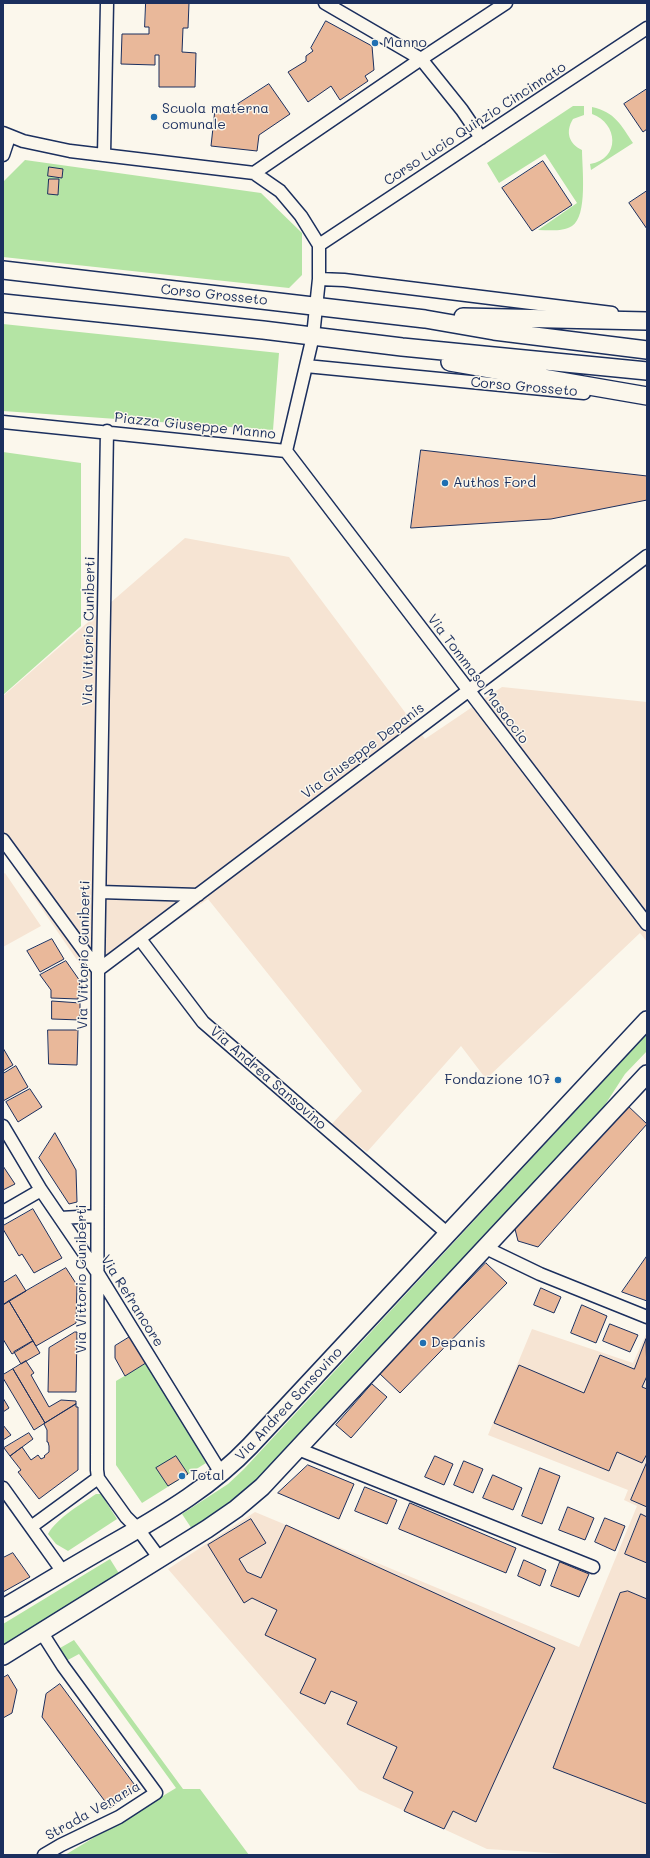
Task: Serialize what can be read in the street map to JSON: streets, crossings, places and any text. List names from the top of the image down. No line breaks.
{"streets":{"main road":["Corso Grosseto","Via Andrea Sansovino"],"street":["Corso Lucio Quinzio Cincinnato","Piazza Giuseppe Manno","Via Vittorio Cuniberti","Via Tommaso Masaccio","Via Giuseppe Depanis","Via Refrancore","Strada Venaria"]},"crossings":[["Corso Lucio Quinzio Cincinnato","Piazza Giuseppe Manno"],["Corso Grosseto","Piazza Giuseppe Manno"],["Piazza Giuseppe Manno","Via Vittorio Cuniberti"],["Piazza Giuseppe Manno","Via Tommaso Masaccio"],["Via Vittorio Cuniberti","Via Giuseppe Depanis"],["Via Vittorio Cuniberti","Via Refrancore"],["Via Tommaso Masaccio","Via Giuseppe Depanis"],["Via Giuseppe Depanis","Via Andrea Sansovino"],["Via Andrea Sansovino","Via Refrancore"]],"places":["Manno","Scuola materna comunale","Authos Ford","Fondazione 107","Depanis","Total"]}
